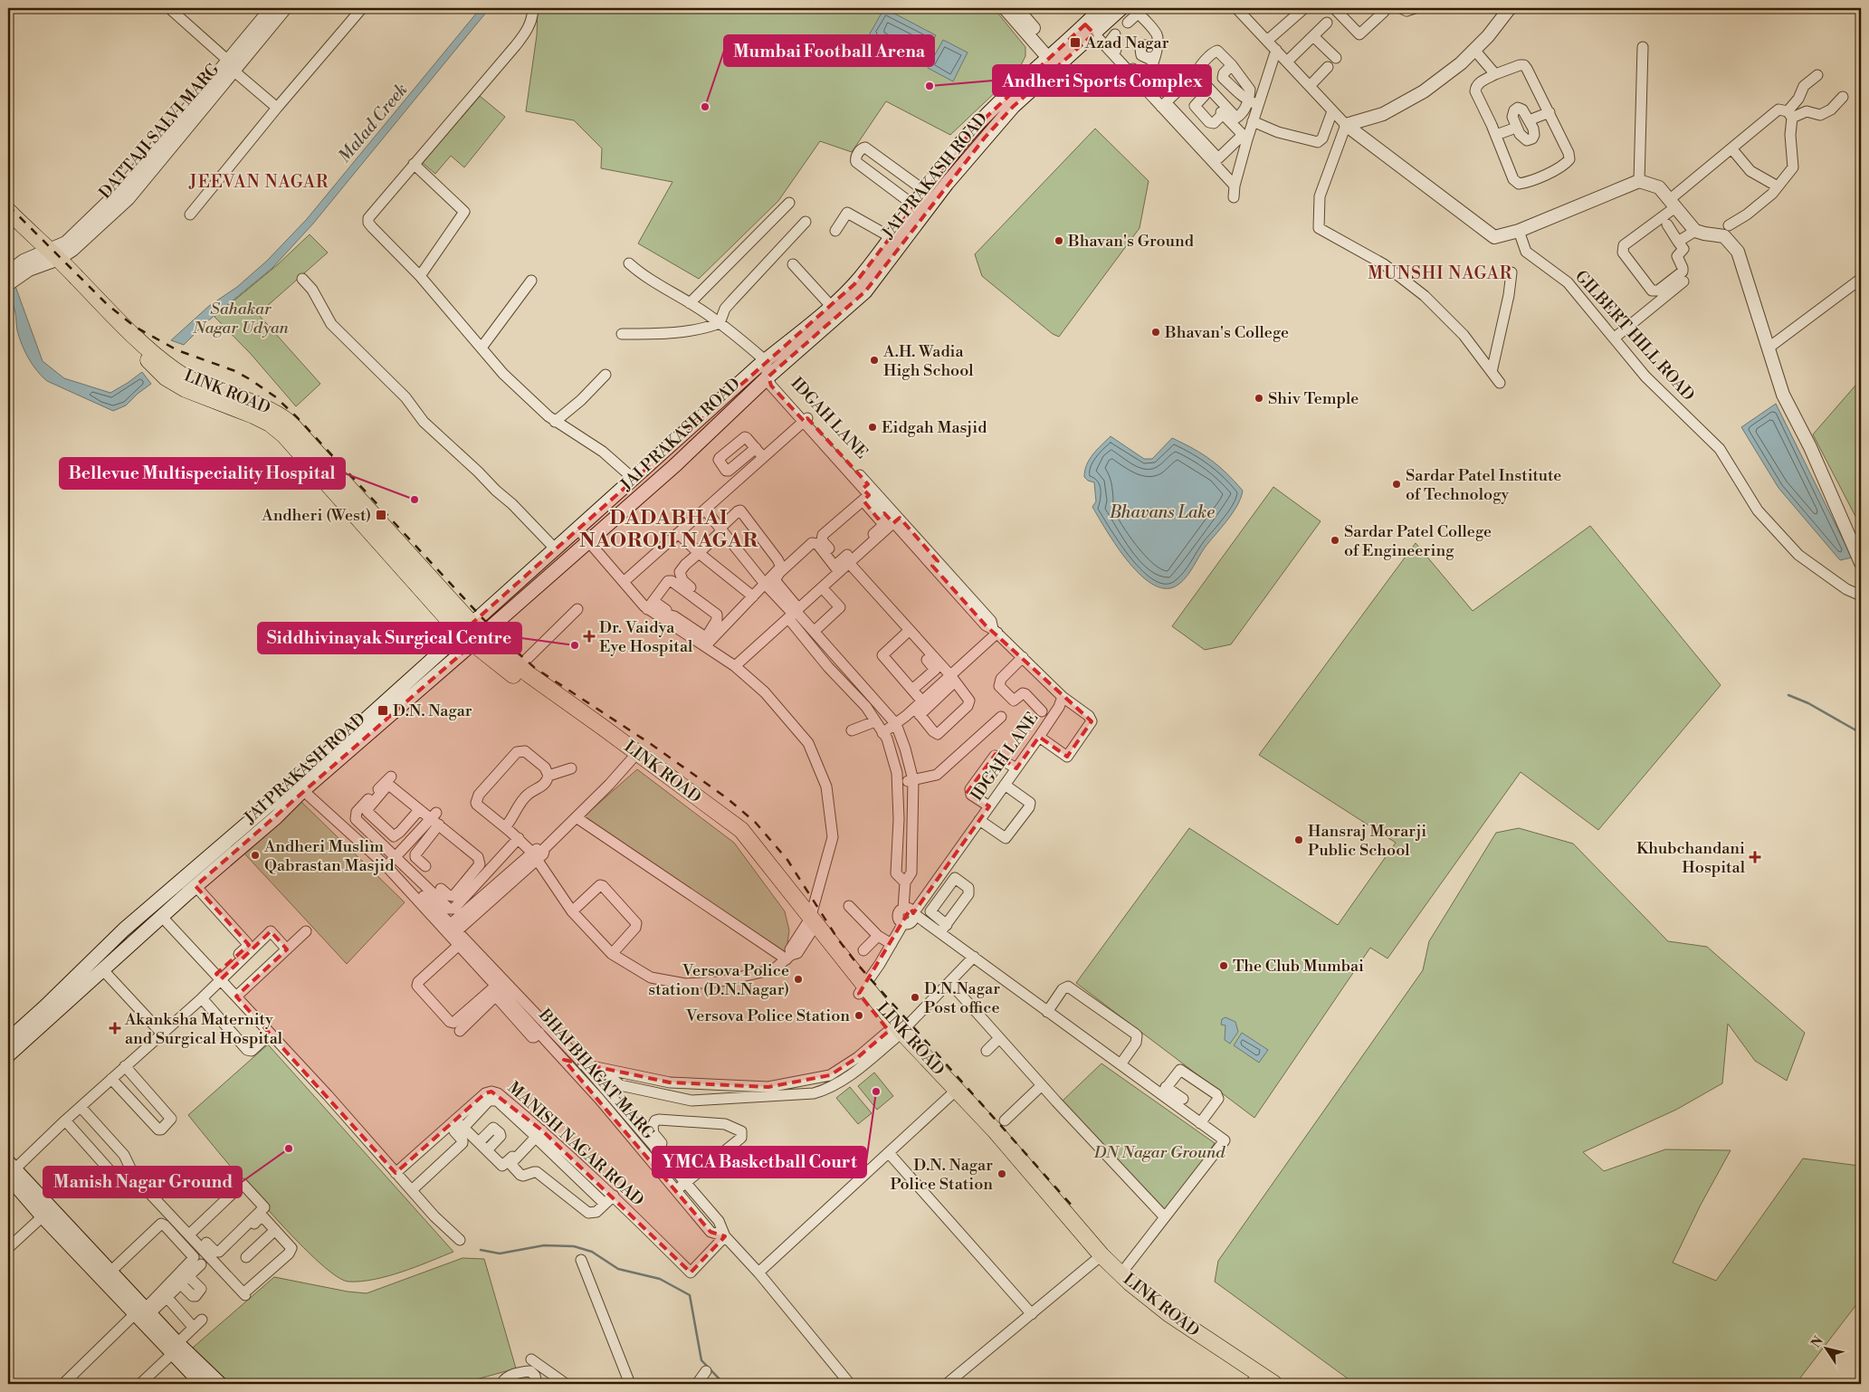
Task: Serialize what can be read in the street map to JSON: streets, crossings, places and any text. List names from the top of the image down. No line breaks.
{"streets":{"main road":["JAI PRAKASH ROAD","LINK ROAD"],"street":["DATTAJI SALVI MARG","GILBERT HILL ROAD","IDGAH LANE","BHAI BHAGAT MARG","MANISH NAGAR ROAD"]},"crossings":[["DATTAJI SALVI MARG","LINK ROAD"],["JAI PRAKASH ROAD","LINK ROAD"],["JAI PRAKASH ROAD","IDGAH LANE"],["BHAI BHAGAT MARG","MANISH NAGAR ROAD"]],"districts":["JEEVAN NAGAR","MUNSHI NAGAR","DADABHAI NAOROJI NAGAR"],"water":["Malad Creek","Bhavans Lake"],"parks":["Sahakar Nagar Udyan","DN Nagar Ground"],"places":{"transit":["Azad Nagar","Andheri (West)","D.N. Nagar"],"other":["Andheri Sports Complex","Mumbai Football Arena","Bhavan's Ground","Bhavan's College","A.H. Wadia High School","Shiv Temple","Eidgah Masjid","Sardar Patel Institute of Technology","Bellevue Multispeciality Hospital","Sardar Patel College of Engineering","Siddhivinayak Surgical Centre","Hansraj Morarji Public School","Andheri Muslim Qabrastan Masjid","The Club Mumbai","Versova Police station (D.N.Nagar)","D.N.Nagar Post office","Versova Police Station","YMCA Basketball Court","Manish Nagar Ground","D.N. Nagar Police Station"],"health":["Dr. Vaidya Eye Hospital","Khubchandani Hospital","Akanksha Maternity and Surgical Hospital"]},"north":"top left"}
